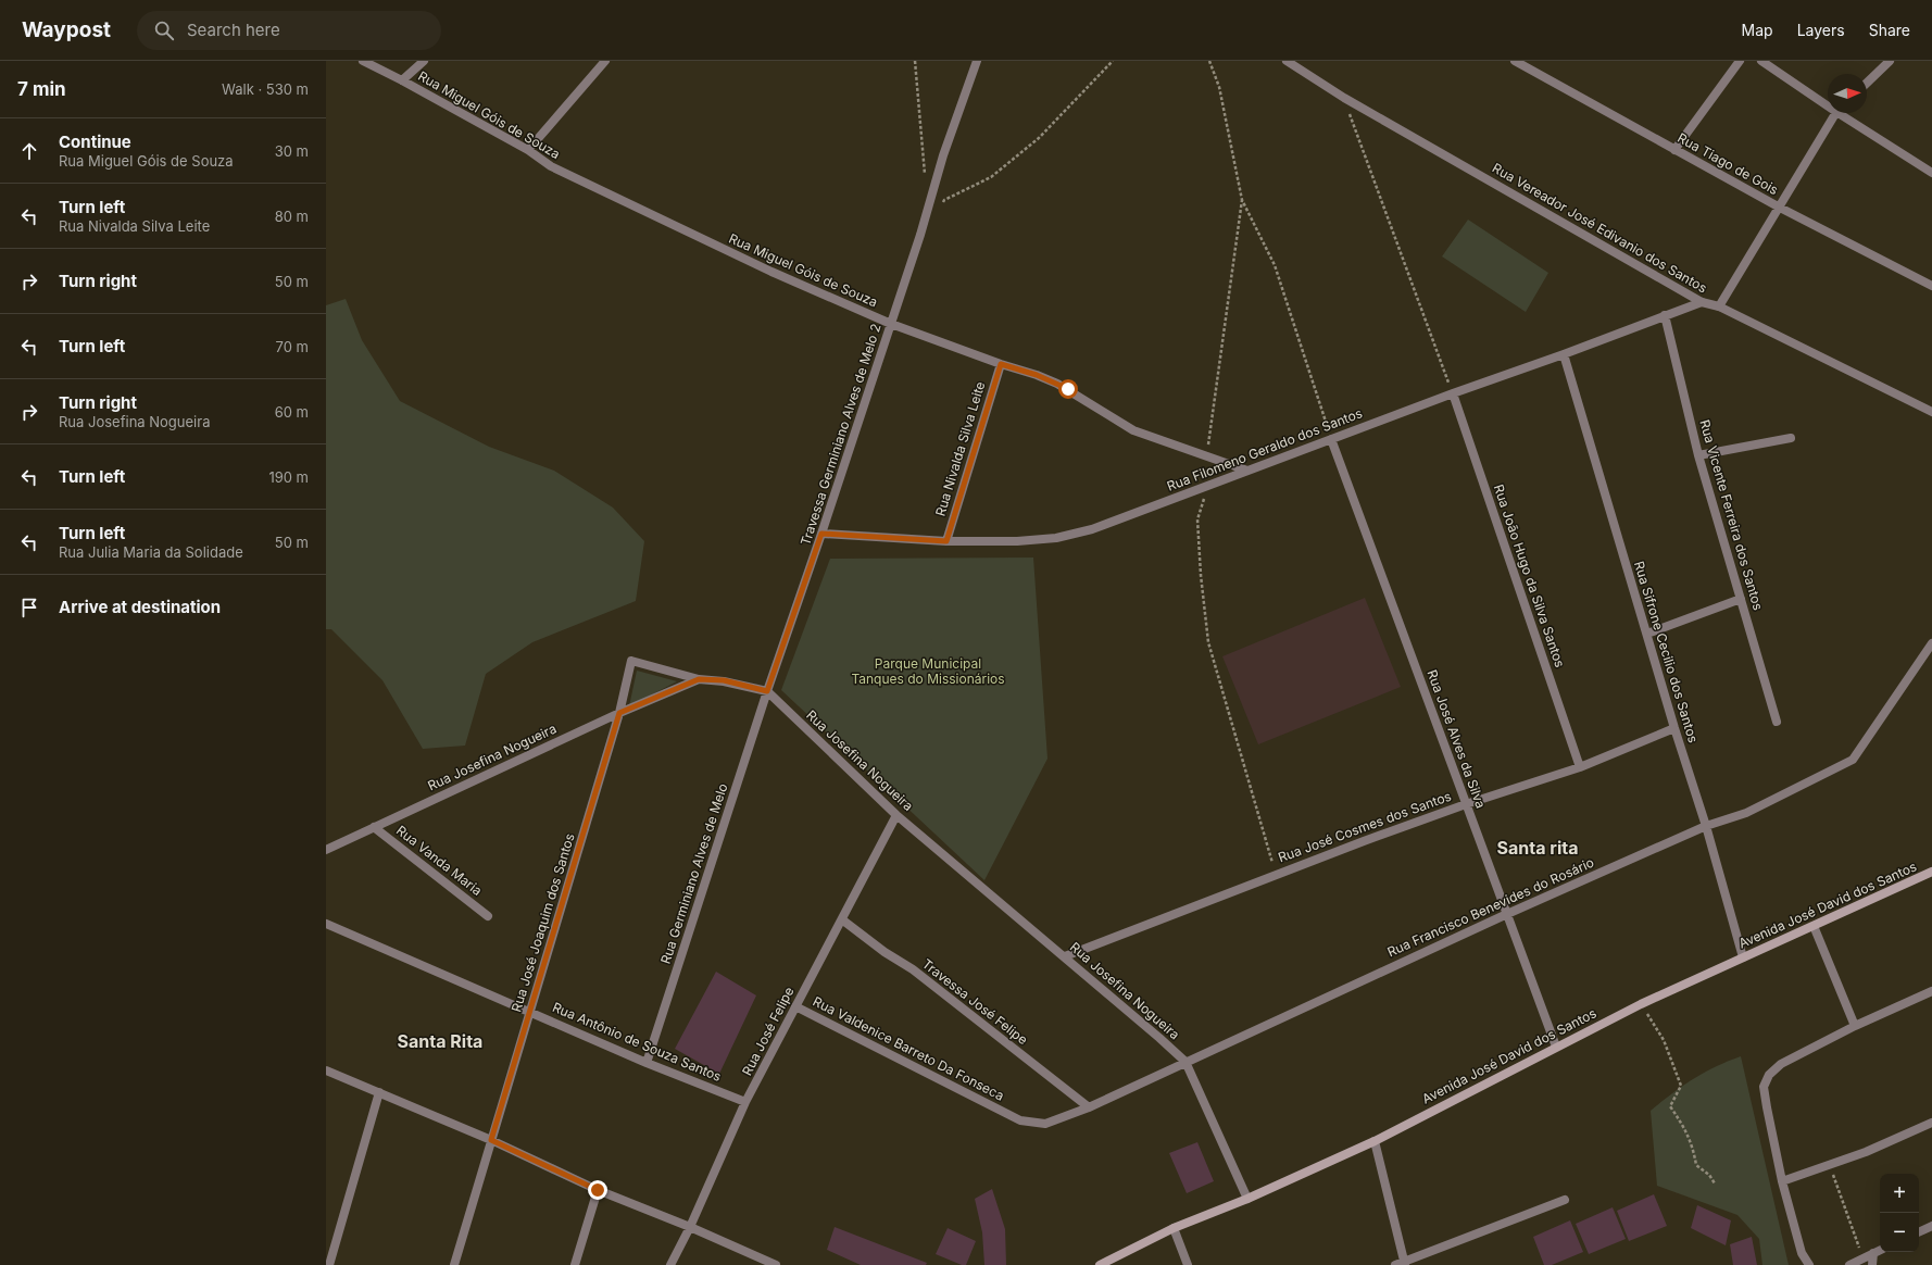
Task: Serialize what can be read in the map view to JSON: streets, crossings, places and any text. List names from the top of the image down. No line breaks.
{"streets":{"main road":["Avenida José David dos Santos"],"street":["Rua Miguel Góis de Souza","Rua Tiago de Gois","Rua Vereador José Edivanio dos Santos","Travessa Germiniano Alves de Melo 2","Rua Nivalda Silva Leite","Rua Filomeno Geraldo dos Santos","Rua Vicente Ferreira dos Santos","Rua João Hugo da Silva Santos","Rua Sifrone Cecilio dos Santos","Rua José Alves da Silva","Rua Josefina Nogueira","Rua José Cosmes dos Santos","Rua Vanda Maria","Rua Germiniano Alves de Melo","Rua Francisco Benevides do Rosário","Rua José Joaquim dos Santos","Travessa José Felipe","Rua José Felipe","Rua Antônio de Souza Santos","Rua Valdenice Barreto Da Fonseca"]},"crossings":[["Rua Miguel Góis de Souza","Travessa Germiniano Alves de Melo 2"],["Rua Miguel Góis de Souza","Rua Nivalda Silva Leite"],["Rua Miguel Góis de Souza","Rua Filomeno Geraldo dos Santos"],["Rua Vereador José Edivanio dos Santos","Rua Filomeno Geraldo dos Santos"],["Travessa Germiniano Alves de Melo 2","Rua Filomeno Geraldo dos Santos"],["Travessa Germiniano Alves de Melo 2","Rua Josefina Nogueira"],["Travessa Germiniano Alves de Melo 2","Rua Germiniano Alves de Melo"],["Rua Nivalda Silva Leite","Rua Filomeno Geraldo dos Santos"],["Rua Filomeno Geraldo dos Santos","Rua Vicente Ferreira dos Santos"],["Rua Filomeno Geraldo dos Santos","Rua João Hugo da Silva Santos"],["Rua Filomeno Geraldo dos Santos","Rua Sifrone Cecilio dos Santos"],["Rua Filomeno Geraldo dos Santos","Rua José Alves da Silva"],["Rua João Hugo da Silva Santos","Rua José Cosmes dos Santos"],["Rua Sifrone Cecilio dos Santos","Rua José Cosmes dos Santos"],["Rua Sifrone Cecilio dos Santos","Avenida José David dos Santos"],["Rua Sifrone Cecilio dos Santos","Rua Francisco Benevides do Rosário"],["Rua José Alves da Silva","Rua José Cosmes dos Santos"],["Rua José Alves da Silva","Avenida José David dos Santos"],["Rua José Alves da Silva","Rua Francisco Benevides do Rosário"],["Rua Josefina Nogueira","Rua José Cosmes dos Santos"],["Rua Josefina Nogueira","Rua Vanda Maria"],["Rua Josefina Nogueira","Rua Germiniano Alves de Melo"],["Rua Josefina Nogueira","Avenida José David dos Santos"],["Rua Josefina Nogueira","Rua Francisco Benevides do Rosário"],["Rua Josefina Nogueira","Rua José Joaquim dos Santos"],["Rua Josefina Nogueira","Rua José Felipe"],["Rua Germiniano Alves de Melo","Rua Antônio de Souza Santos"],["Rua Francisco Benevides do Rosário","Travessa José Felipe"],["Rua Francisco Benevides do Rosário","Rua Valdenice Barreto Da Fonseca"],["Rua José Joaquim dos Santos","Rua Antônio de Souza Santos"],["Travessa José Felipe","Rua José Felipe"],["Rua José Felipe","Rua Antônio de Souza Santos"],["Rua José Felipe","Rua Valdenice Barreto Da Fonseca"]],"districts":["Santa rita","Santa Rita"],"parks":["Parque Municipal Tanques do Missionários"],"north":"right","page":{"header":"Waypost","search":"Search here","nav":["Map","Layers","Share"],"heading":["7 min","Walk · 530 m"],"list":[["Continue","Rua Miguel Góis de Souza","30 m"],["Turn left","Rua Nivalda Silva Leite","80 m"],["Turn right","50 m"],["Turn left","70 m"],["Turn right","Rua Josefina Nogueira","60 m"],["Turn left","190 m"],["Turn left","Rua Julia Maria da Solidade","50 m"],"Arrive at destination"],"map_buttons":["+","−"]}}
